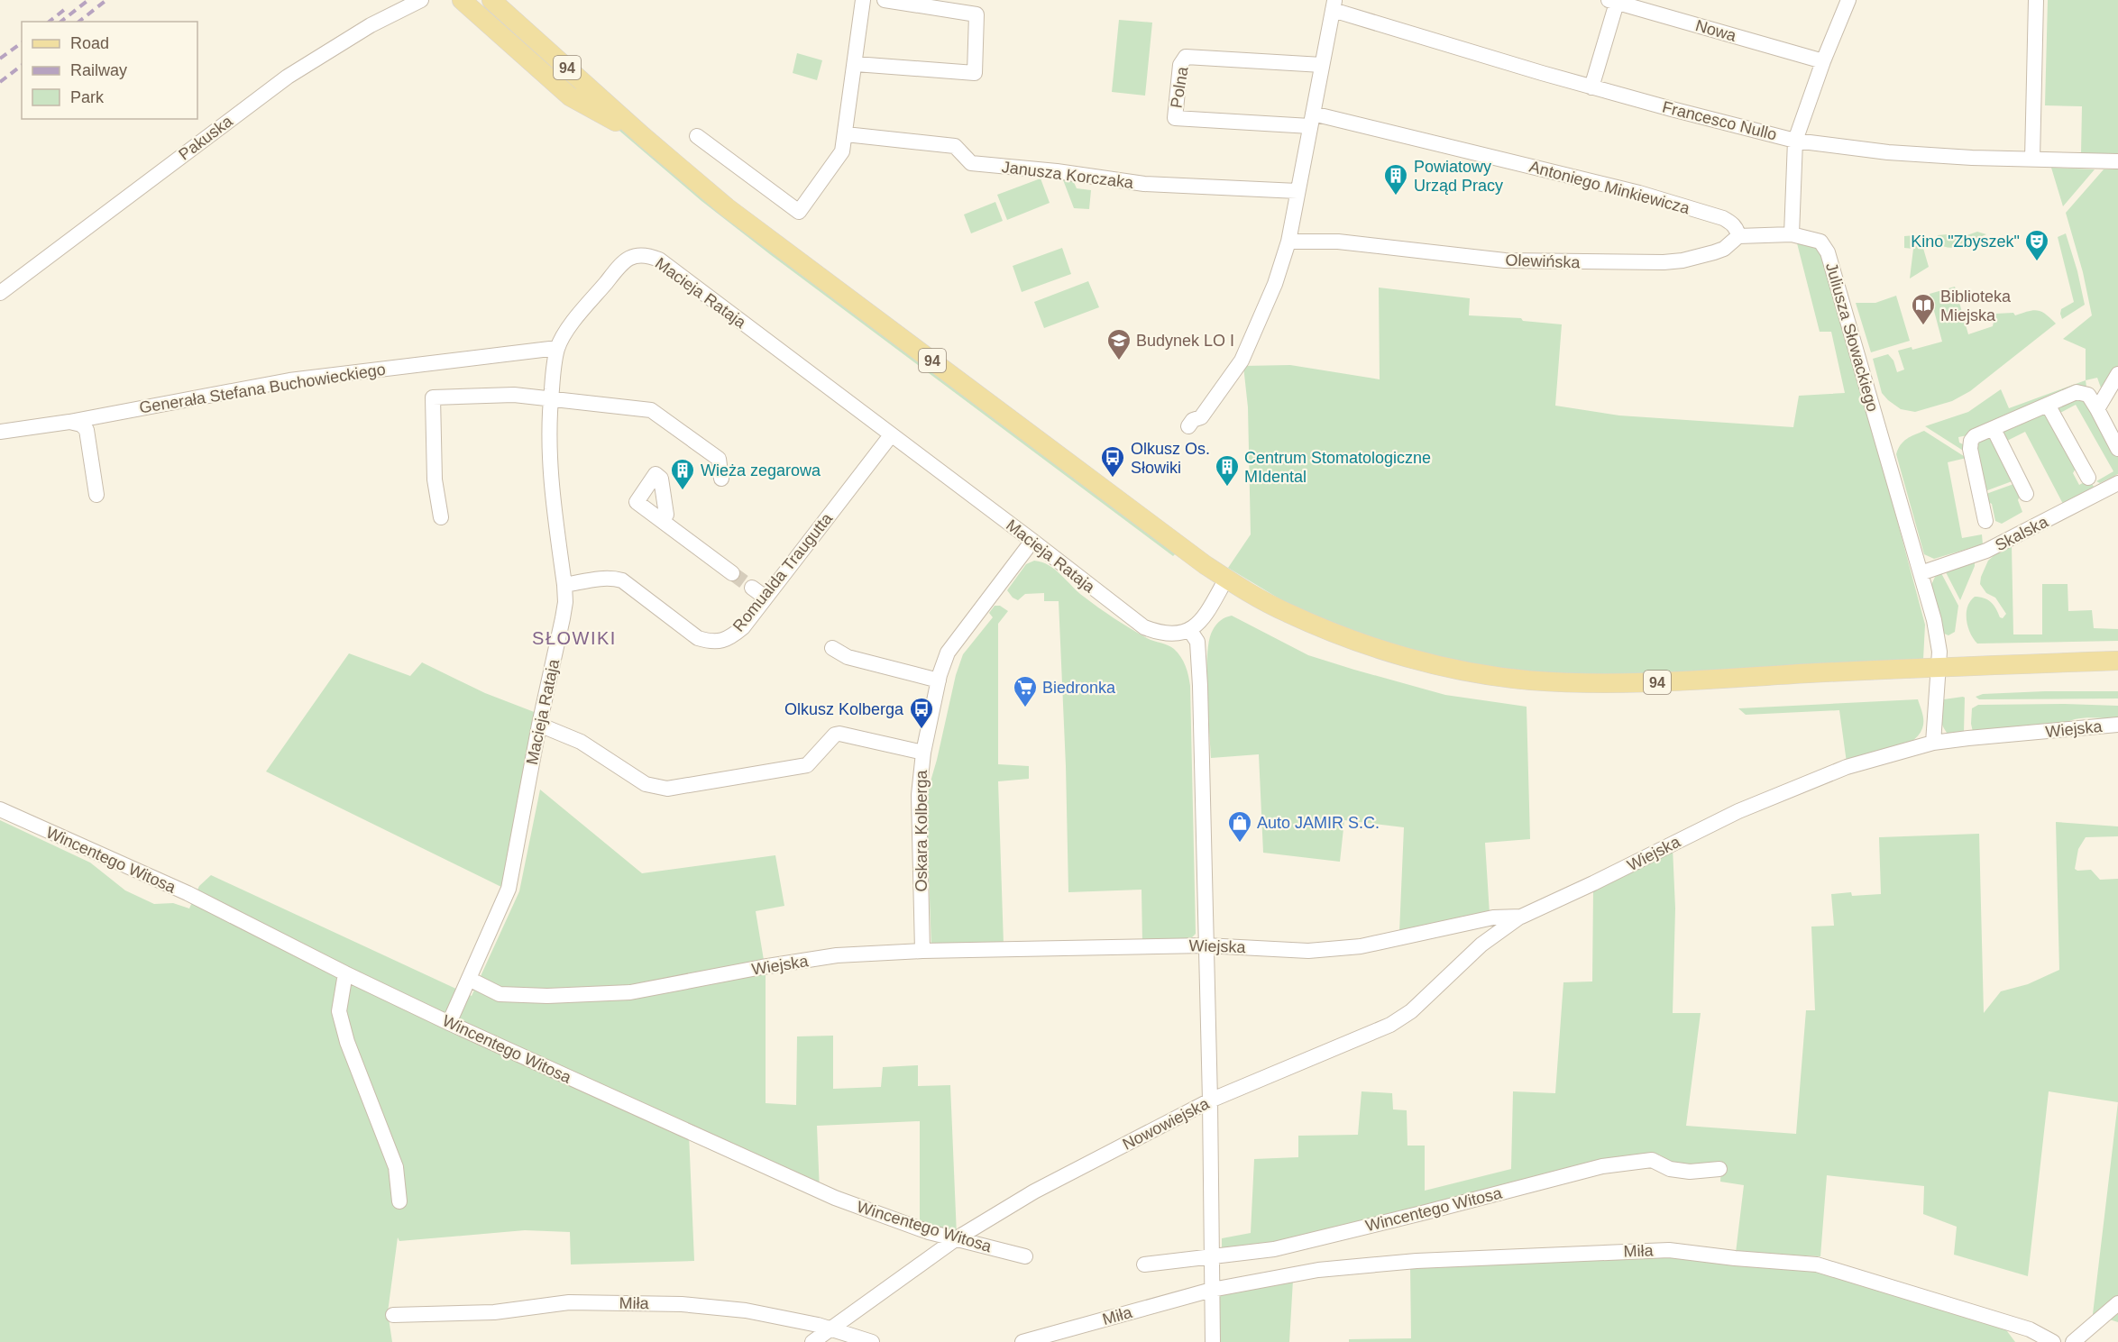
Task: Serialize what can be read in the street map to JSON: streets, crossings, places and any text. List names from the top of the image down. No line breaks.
{"streets":{"main road":["94"],"street":["Nowa","Polna","Francesco Nullo","Pakuska","Janusza Korczaka","Antoniego Minkiewicza","Olewińska","Macieja Rataja","Juliusza Słowackiego","Generała Stefana Buchowieckiego","Skalska","Romualda Traugutta","Wiejska","Oskara Kolberga","Wincentego Witosa","Nowowiejska","Miła"]},"crossings":[["94","Juliusza Słowackiego"],["Polna","Antoniego Minkiewicza"],["Antoniego Minkiewicza","Olewińska"],["Macieja Rataja","Generała Stefana Buchowieckiego"],["Macieja Rataja","Romualda Traugutta"],["Macieja Rataja","Wiejska"],["Macieja Rataja","Oskara Kolberga"],["Macieja Rataja","Wincentego Witosa"],["Juliusza Słowackiego","Skalska"],["Juliusza Słowackiego","Wiejska"],["Wiejska","Oskara Kolberga"],["Wiejska","Nowowiejska"],["Wincentego Witosa","Nowowiejska"],["Nowowiejska","Miła"]],"districts":["SŁOWIKI"],"places":{"building":["Powiatowy Urząd Pracy","Centrum Stomatologiczne MIdental","Wieża zegarowa"],"theatre":["Kino \"Zbyszek\""],"library":["Biblioteka Miejska"],"school or university":["Budynek LO I"],"bus stop":["Olkusz Os. Słowiki","Olkusz Kolberga"],"supermarket":["Biedronka"],"shop":["Auto JAMIR S.C."]},"legend":["Road","Railway","Park"]}
